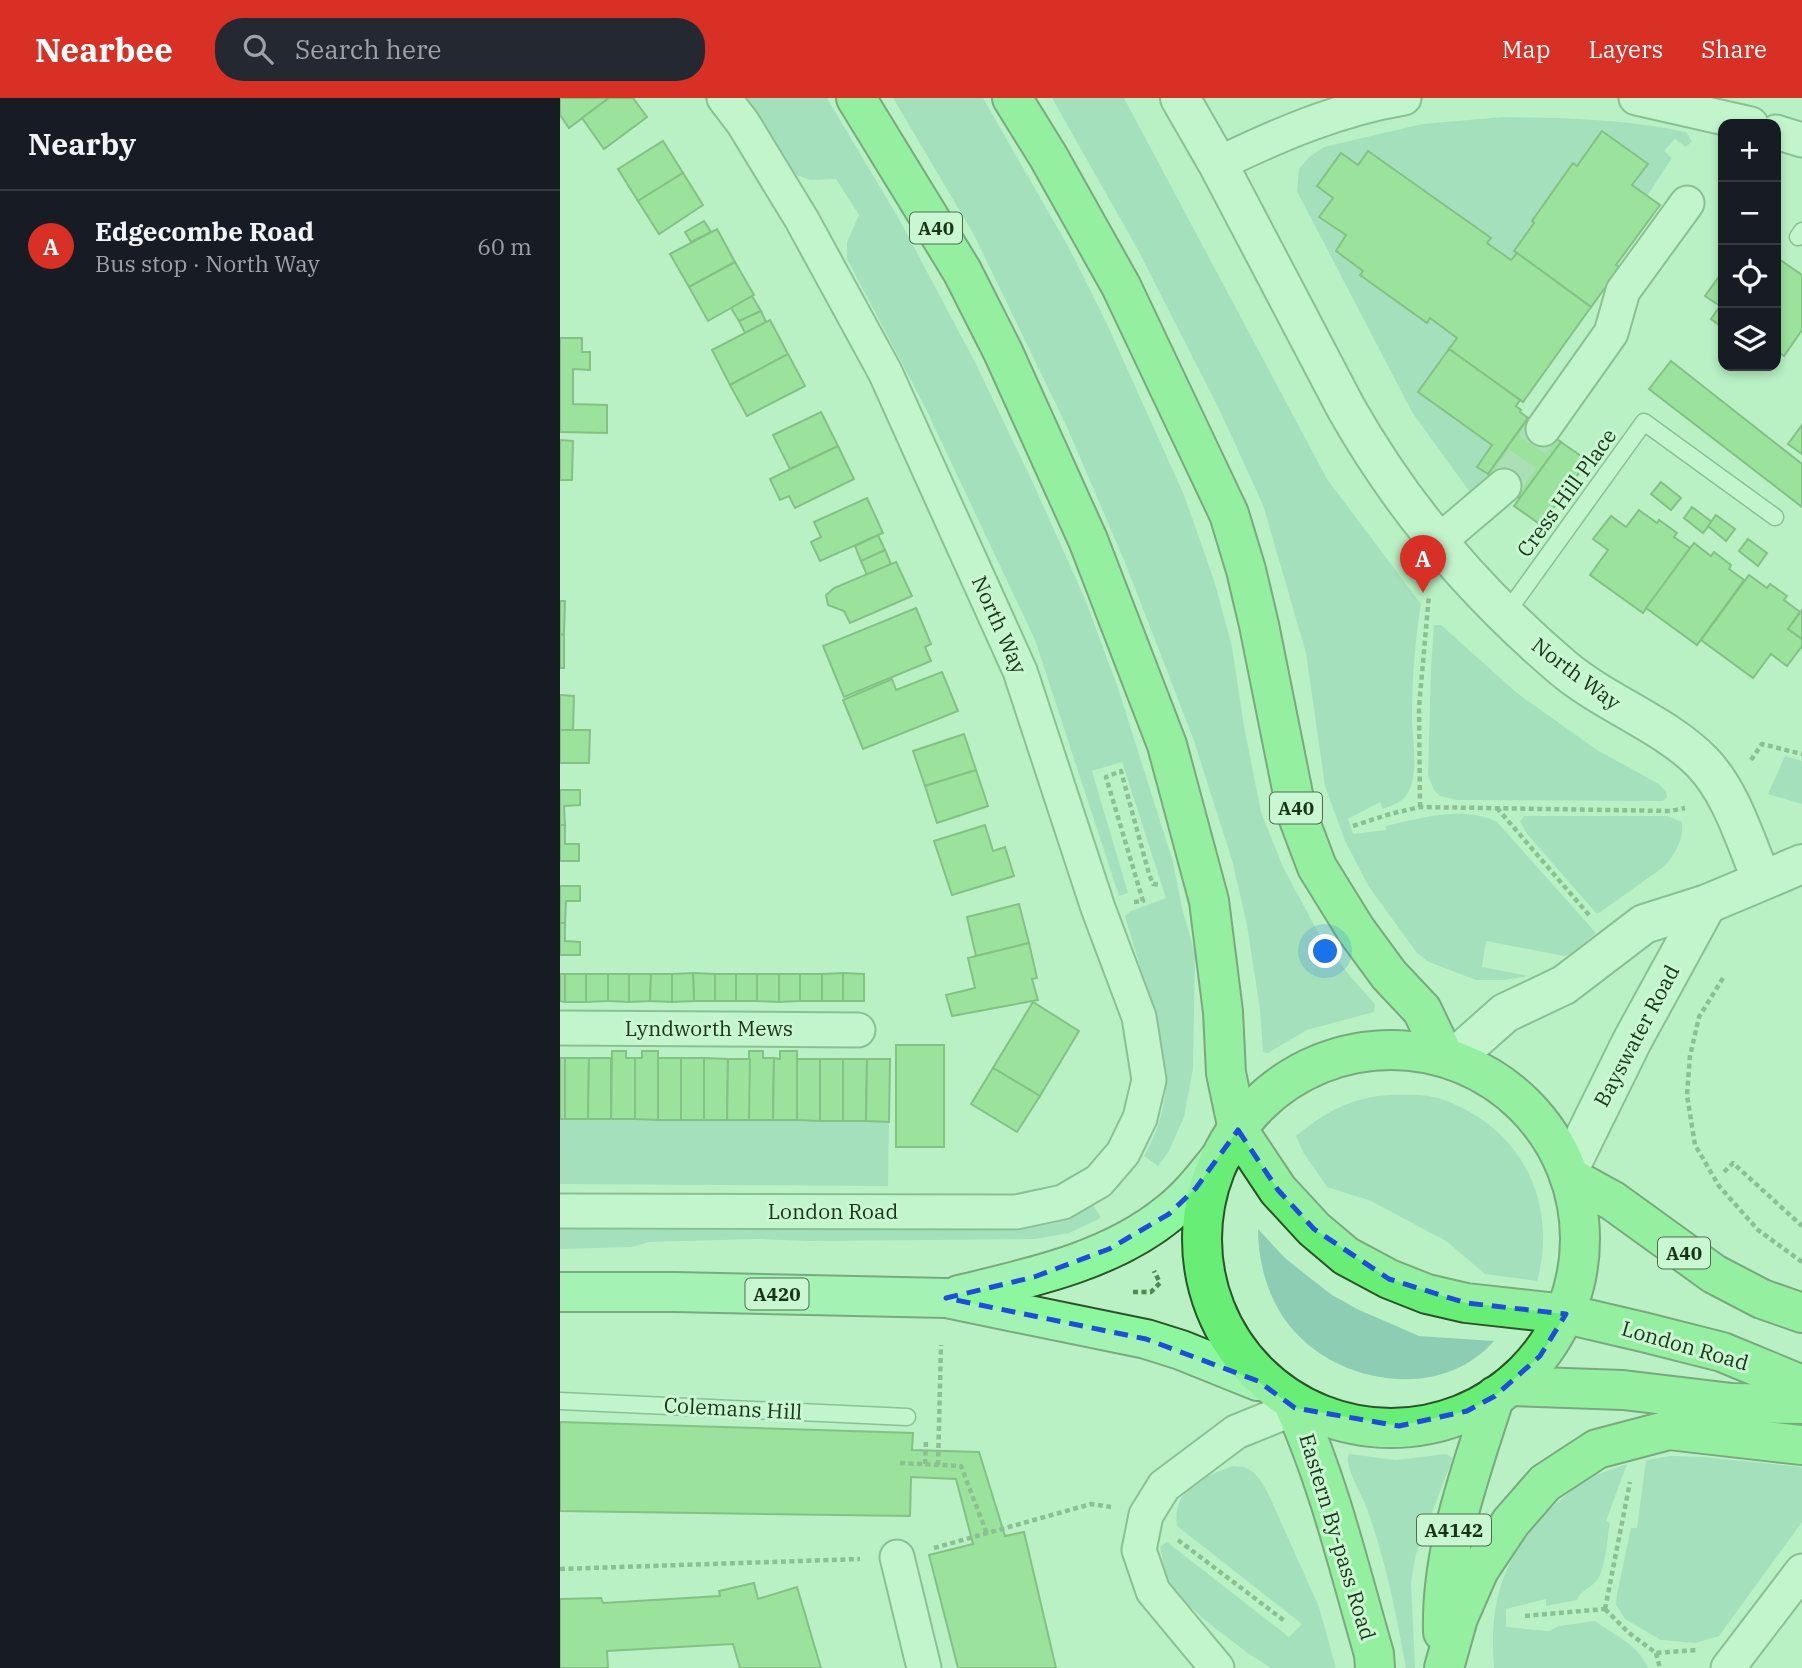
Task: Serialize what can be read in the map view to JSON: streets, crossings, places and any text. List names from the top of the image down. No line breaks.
{"streets":{"highway":["A40","London Road","A4142","Eastern By-pass Road"],"main road":["A420"],"street":["North Way","Lyndworth Mews","Bayswater Road"],"lane":["Cress Hill Place","Colemans Hill"]},"crossings":[["A40","Bayswater Road"],["A40","London Road"],["A40","A420"],["Cress Hill Place","North Way"],["North Way","London Road"],["London Road","A420"]],"page":{"header":"Nearbee","search":"Search here","nav":["Map","Layers","Share"],"heading":"Nearby","map_buttons":["+","−"],"list":[{"mark":"A","name":"Edgecombe Road","note":"Bus stop · North Way","value":"60 m"}],"pins":"A"}}
